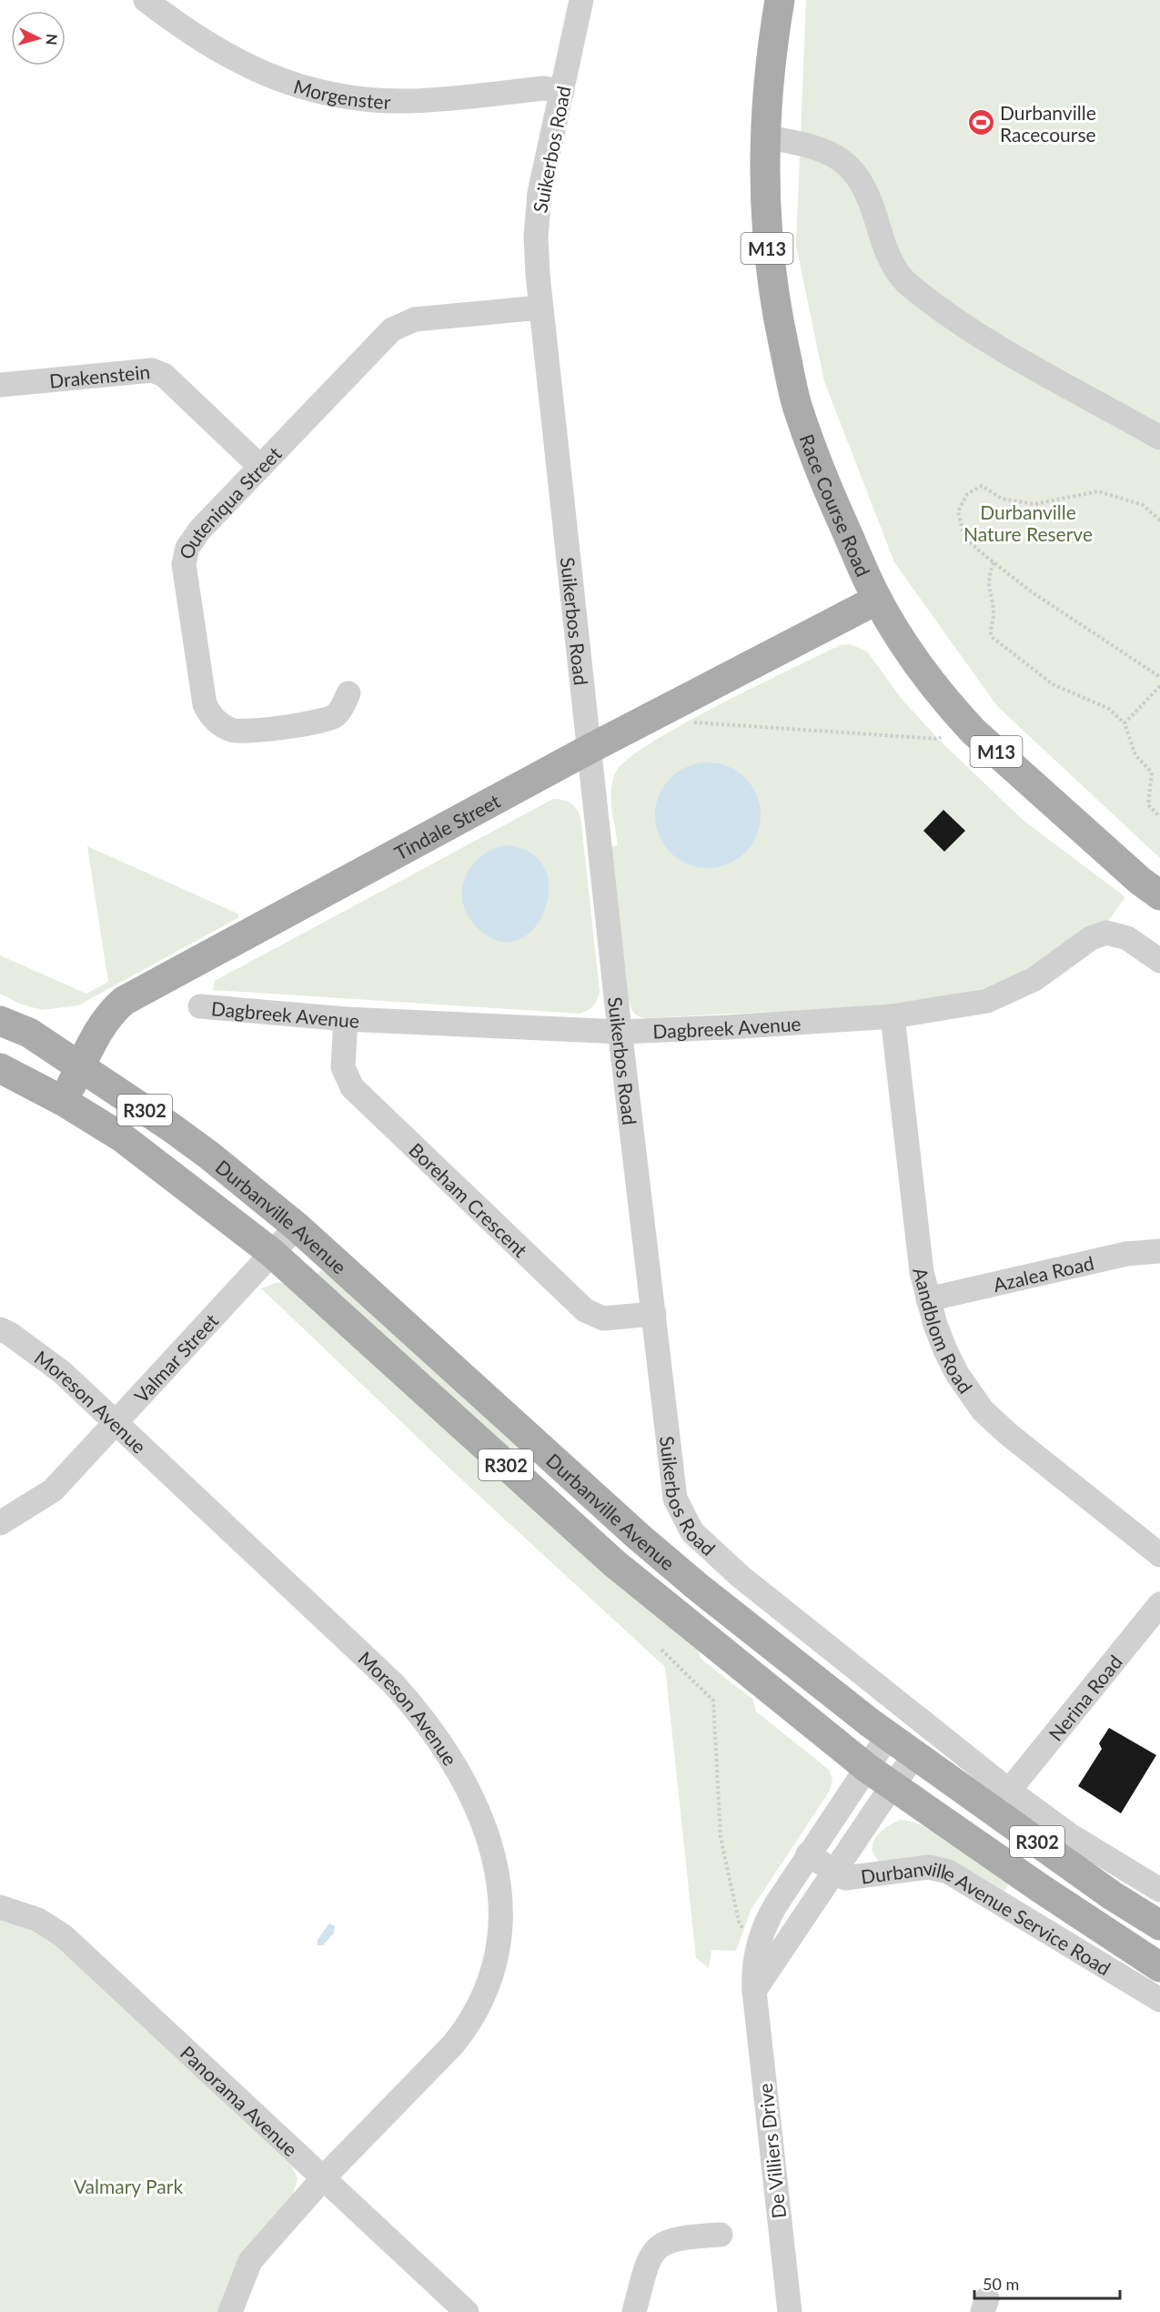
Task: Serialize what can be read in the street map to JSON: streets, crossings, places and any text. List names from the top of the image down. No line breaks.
{"streets":{"main road":["M13","Race Course Road","Tindale Street","R302","Durbanville Avenue"],"street":["Morgenster","Suikerbos Road","Drakenstein","Outeniqua Street","Dagbreek Avenue","Boreham Crescent","Azalea Road","Aandblom Road","Valmar Street","Moreson Avenue","Nerina Road","Durbanville Avenue Service Road","Panorama Avenue","De Villiers Drive"]},"crossings":[["Morgenster","Suikerbos Road"],["Suikerbos Road","Outeniqua Street"],["Suikerbos Road","Tindale Street"],["Suikerbos Road","Dagbreek Avenue"],["Suikerbos Road","Boreham Crescent"],["Suikerbos Road","Nerina Road"],["Drakenstein","Outeniqua Street"],["Race Course Road","Tindale Street"],["Tindale Street","Durbanville Avenue"],["Dagbreek Avenue","Boreham Crescent"],["Dagbreek Avenue","Aandblom Road"],["Durbanville Avenue","Valmar Street"],["Durbanville Avenue","De Villiers Drive"],["Azalea Road","Aandblom Road"],["Valmar Street","Moreson Avenue"],["Moreson Avenue","Panorama Avenue"],["Durbanville Avenue Service Road","De Villiers Drive"]],"parks":["Durbanville Nature Reserve","Valmary Park"],"places":{"sports":["Durbanville Racecourse"]},"scale_bar":"50 m","north":"right"}
